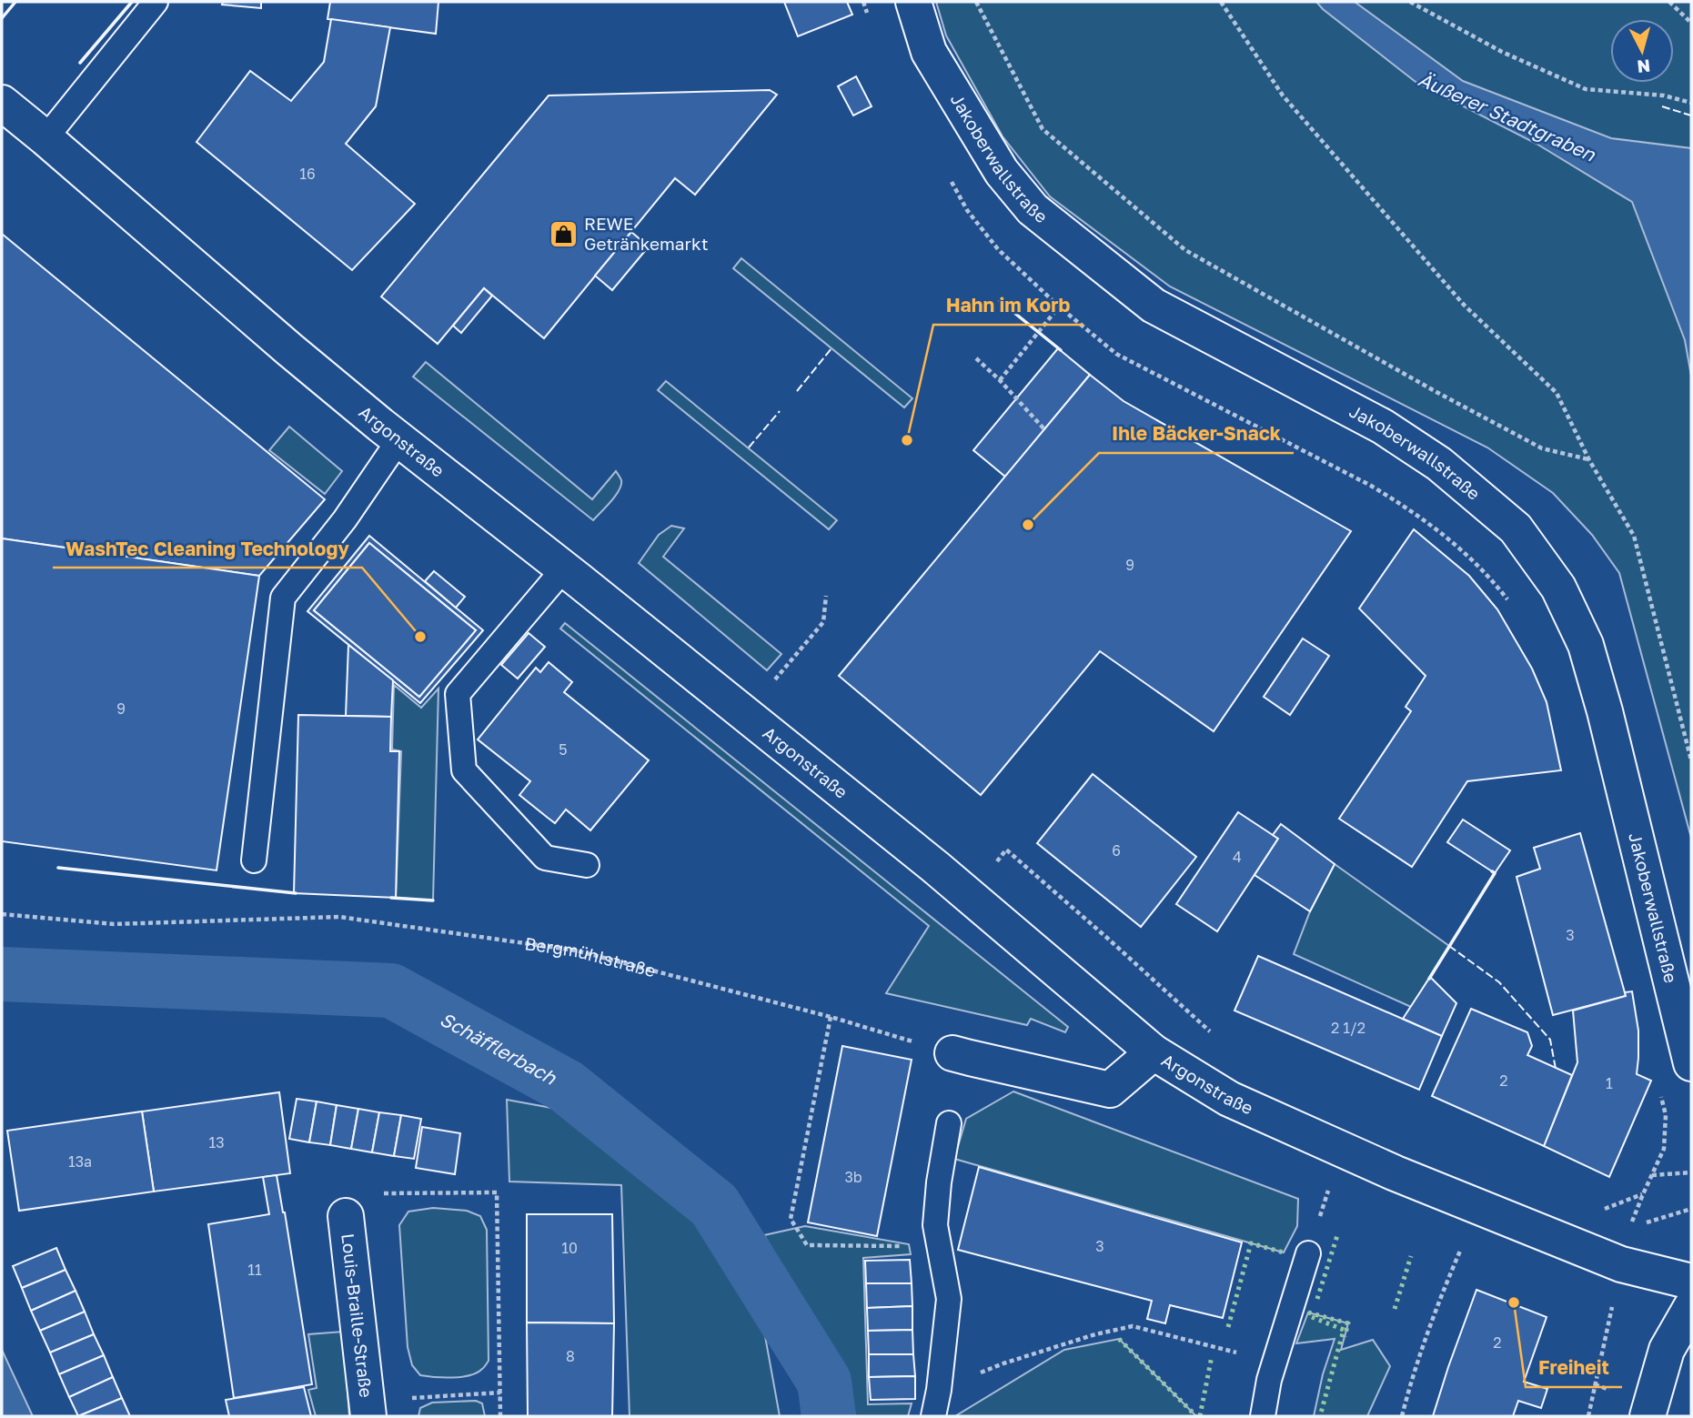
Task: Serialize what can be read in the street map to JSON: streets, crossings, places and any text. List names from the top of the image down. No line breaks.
{"streets":{"street":["Jakoberwallstraße","Argonstraße","Louis-Braille-Straße"],"path":["Bergmühlstraße"]},"water":["Äußerer Stadtgraben","Schäfflerbach"],"places":{"shop":["REWE Getränkemarkt"],"other":["Hahn im Korb","Ihle Bäcker-Snack","WashTec Cleaning Technology","Freiheit"]},"house_numbers":["16","9","9","5","6","4","3","2 1/2","2","1","13","13a","3b","3","10","11","2","8"],"north":"bottom"}
